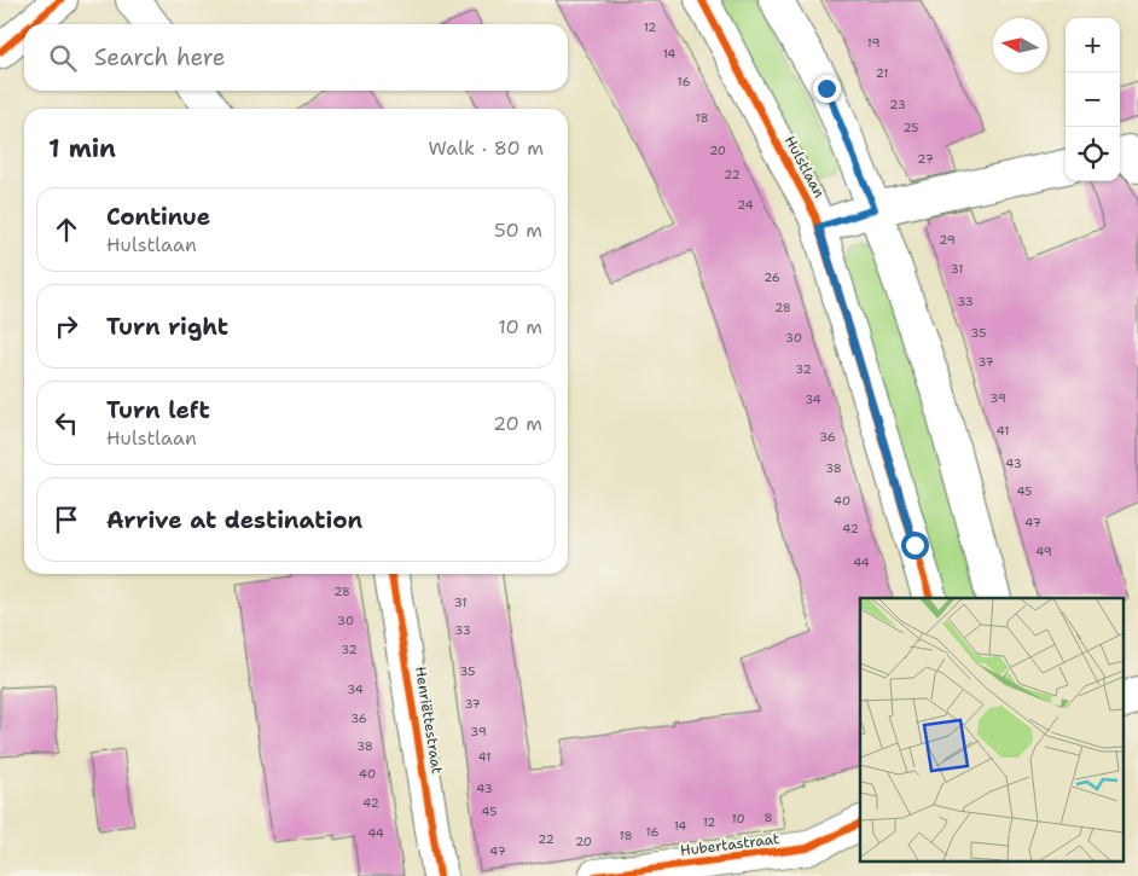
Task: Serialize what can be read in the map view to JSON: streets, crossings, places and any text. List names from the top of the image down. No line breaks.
{"streets":{"street":["Hulstlaan","Henriëttestraat","Hubertastraat"]},"house_numbers":["12","19","14","21","16","23","18","25","20","27","22","24","29","31","26","33","28","35","30","37","32","39","34","41","36","43","38","45","40","47","42","49","44","28","31","30","33","32","35","34","37","36","39","38","41","40","43","42","45","8","10","12","14","16","44","18","22","20","47"],"north":"left","page":{"map_buttons":["+","−"],"search":"Search here","heading":["1 min","Walk · 80 m"],"list":[["Continue","Hulstlaan","50 m"],["Turn right","10 m"],["Turn left","Hulstlaan","20 m"],"Arrive at destination"]}}
